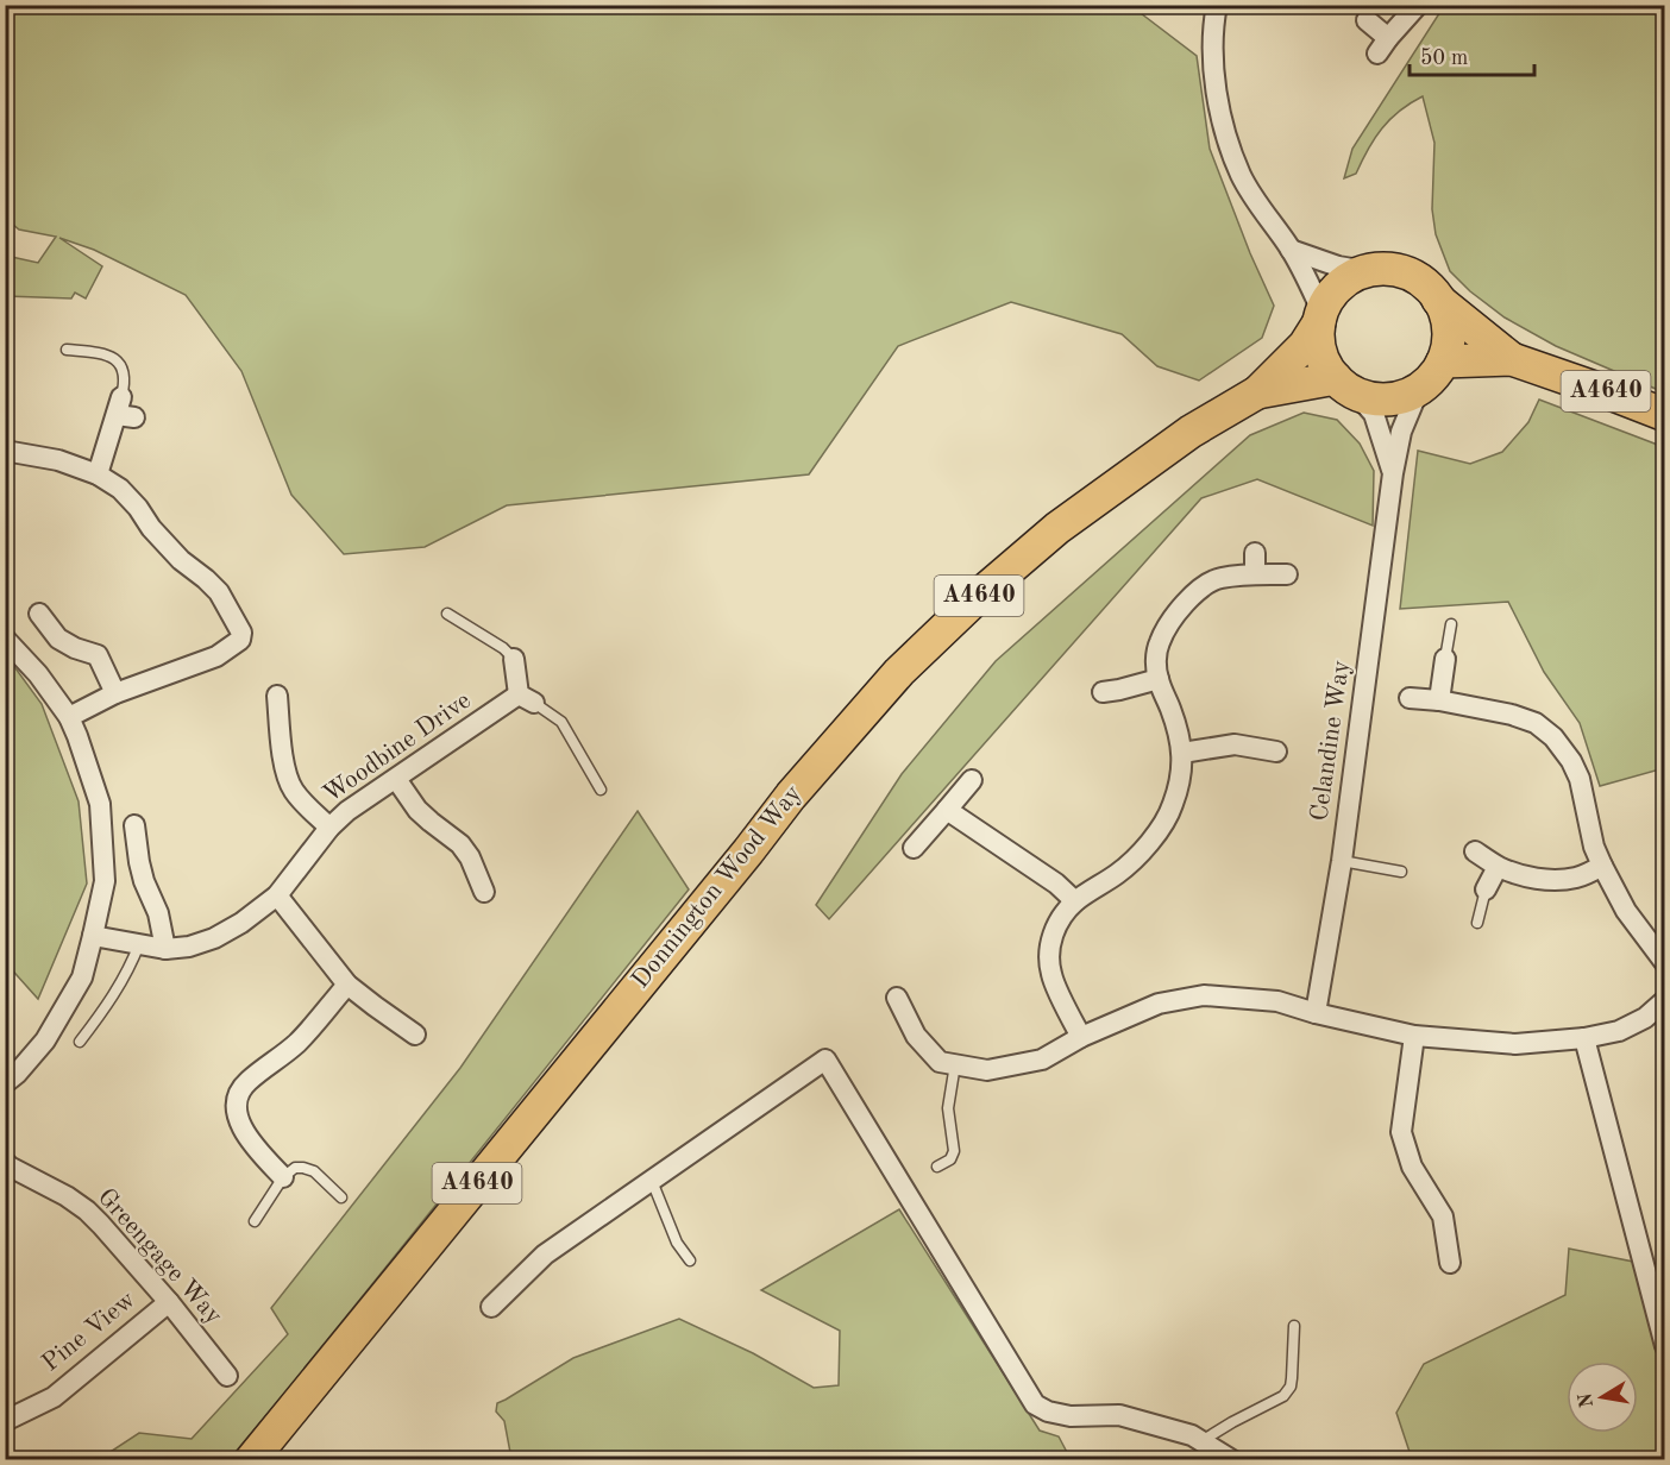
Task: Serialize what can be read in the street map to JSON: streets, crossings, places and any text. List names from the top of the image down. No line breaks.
{"streets":{"main road":["A4640","Donnington Wood Way"],"street":["Celandine Way","Woodbine Drive","Greengage Way","Pine View"]},"crossings":[["A4640","Celandine Way"],["A4640","Donnington Wood Way"],["Celandine Way","Donnington Wood Way"],["Greengage Way","Pine View"]],"scale_bar":"50 m","north":"left"}
